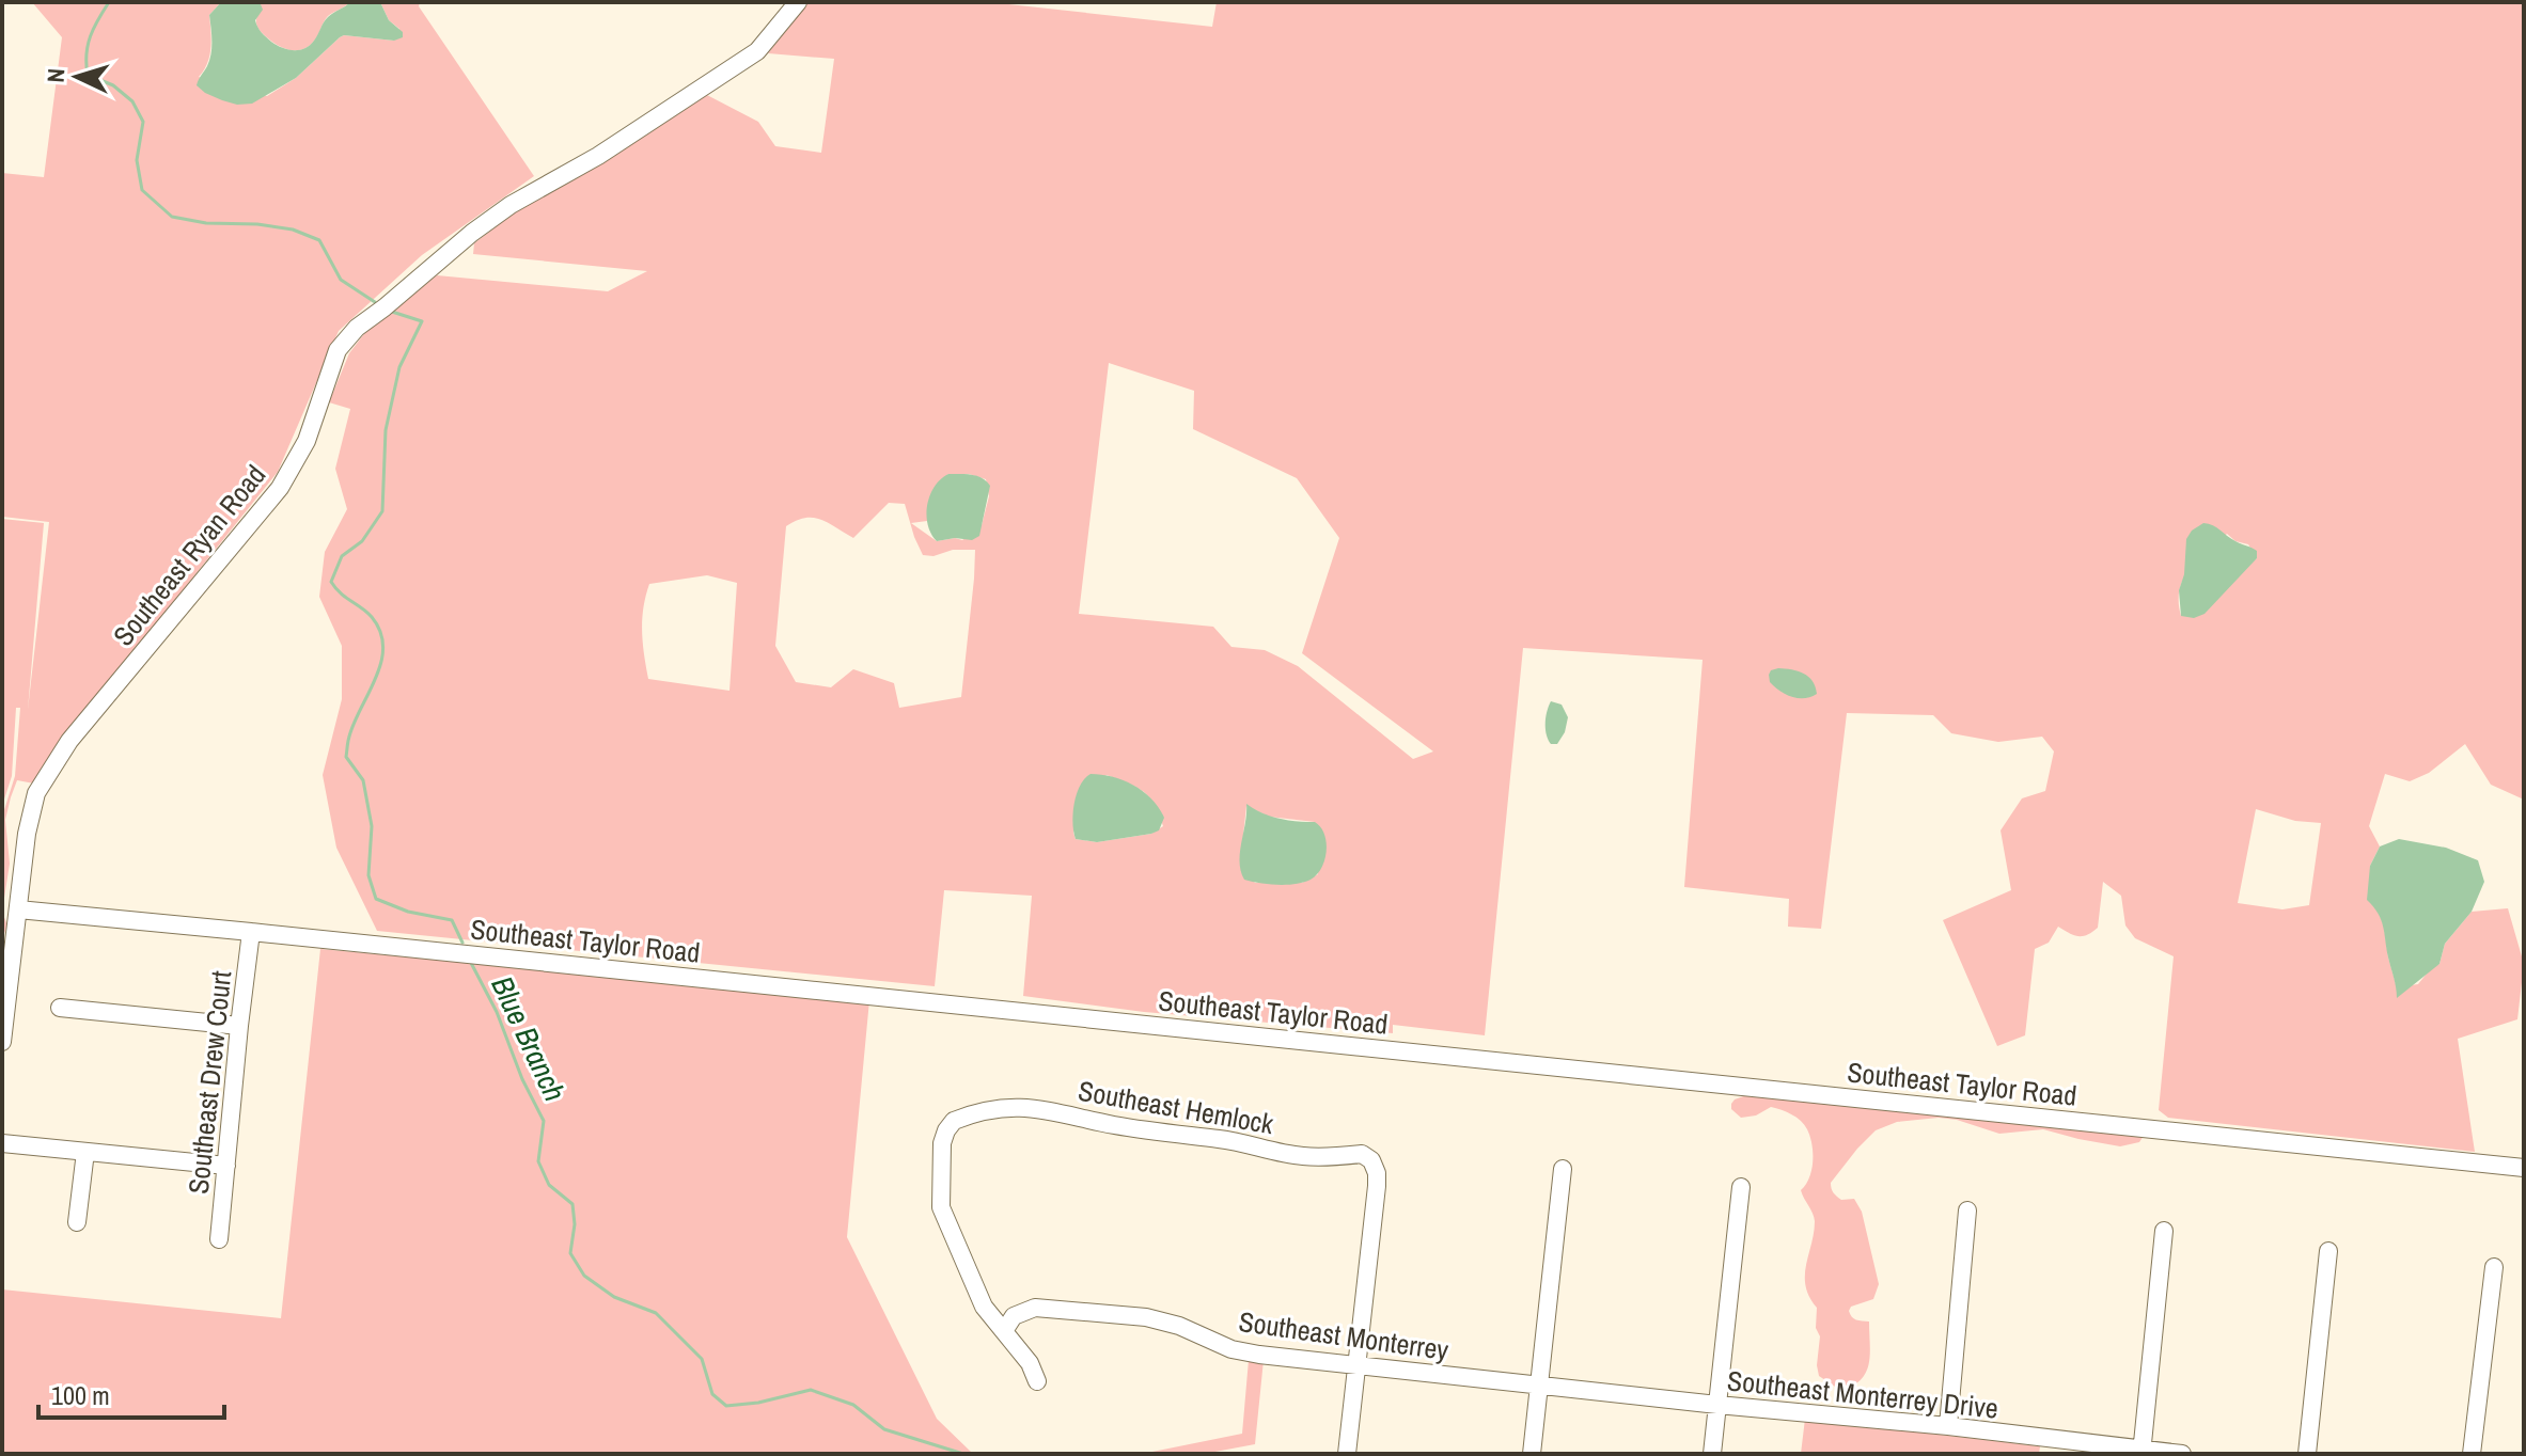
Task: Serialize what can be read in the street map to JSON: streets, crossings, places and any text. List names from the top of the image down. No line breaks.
{"streets":{"street":["Southeast Ryan Road","Southeast Taylor Road","Southeast Drew Court","Southeast Hemlock","Southeast Monterrey","Southeast Monterrey Drive"]},"crossings":[["Southeast Ryan Road","Southeast Taylor Road"],["Southeast Taylor Road","Southeast Drew Court"],["Southeast Hemlock","Southeast Monterrey"],["Southeast Monterrey","Southeast Monterrey Drive"]],"water":["Blue Branch"],"scale_bar":"100 m","north":"left"}
